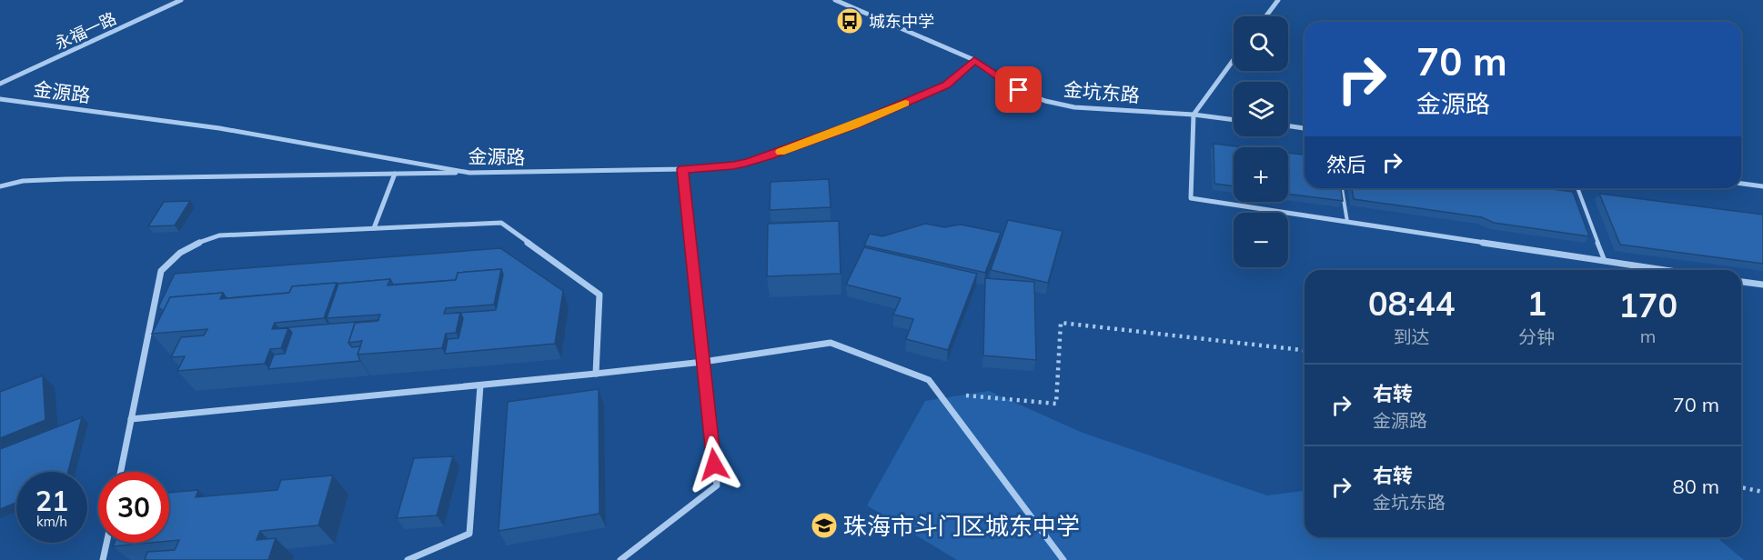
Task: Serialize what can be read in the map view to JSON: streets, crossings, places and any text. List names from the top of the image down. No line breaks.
{"streets":{"street":["永福一路","金源路","金坑东路"]},"crossings":[["金源路","金坑东路"]],"places":{"bus stop":["城东中学"],"school or university":["珠海市斗门区城东中学"]},"page":{"map_buttons":["+","−"],"turn":["70 m","金源路"],"then":"然后","eta":["08:44","到达","1","分钟","170","m"],"list":[{"name":"右转","note":"金源路","value":"70 m"},{"name":"右转","note":"金坑东路","value":"80 m"}],"speed":"21 km/h","limit":"30"}}
